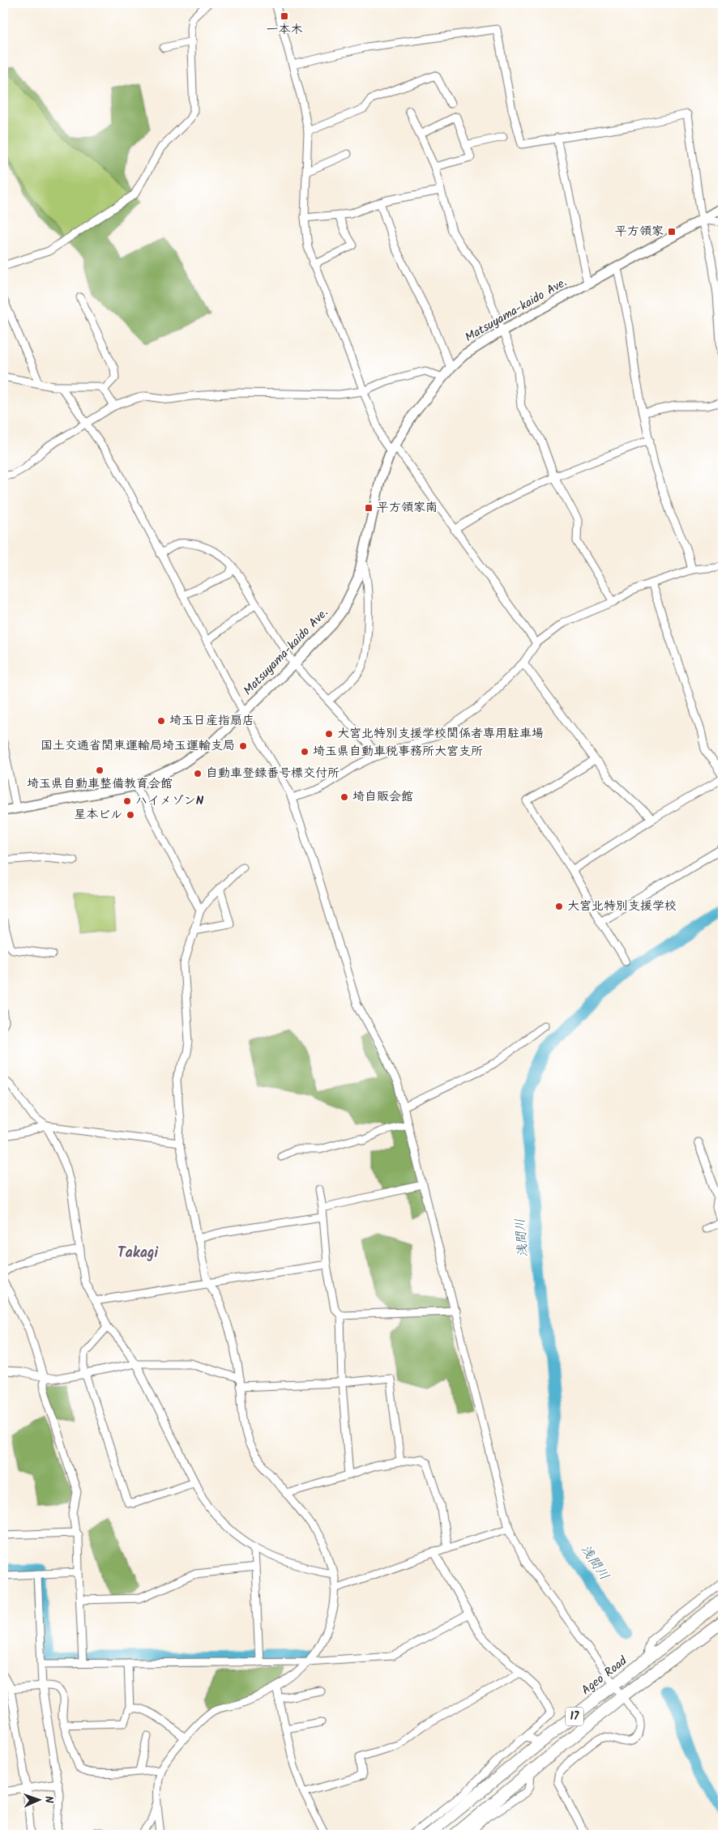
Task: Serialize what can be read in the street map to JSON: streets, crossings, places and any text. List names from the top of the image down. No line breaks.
{"streets":{"highway":["Ageo Road","17"],"main road":["Matsuyama-kaido Ave."]},"districts":["Takagi"],"water":["浅間川"],"places":{"transit":["一本木","平方領家","平方領家南"],"other":["埼玉日産指扇店","大宮北特別支援学校関係者専用駐車場","国土交通省関東運輸局埼玉運輸支局","埼玉県自動車税事務所大宮支所","埼玉県自動車整備教育会館","自動車登録番号標交付所","埼自販会館","ハイメゾンN","星本ビル","大宮北特別支援学校"]},"north":"right"}
